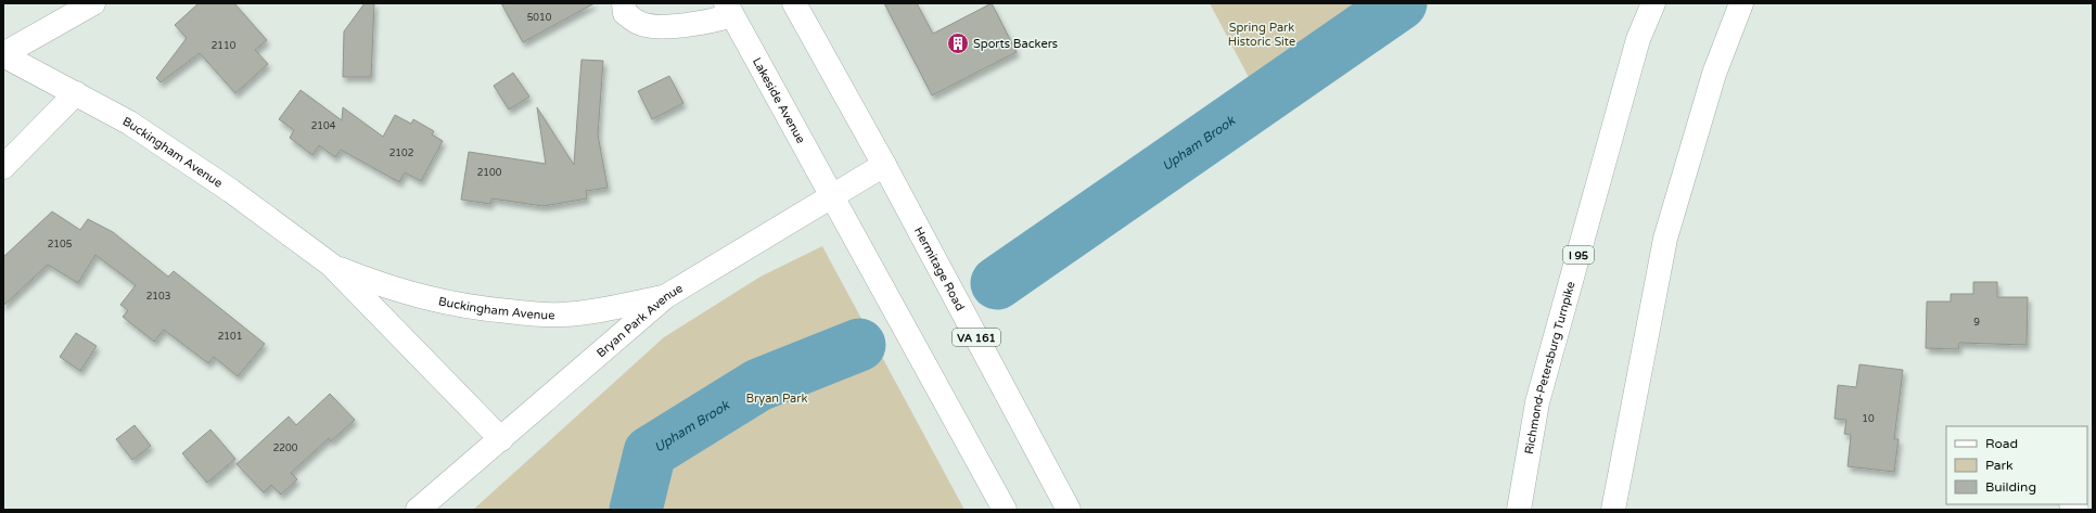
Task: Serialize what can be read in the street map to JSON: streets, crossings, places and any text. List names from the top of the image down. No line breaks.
{"streets":{"main road":["Lakeside Avenue","Buckingham Avenue","I 95","Hermitage Road","Bryan Park Avenue","VA 161","Richmond-Petersburg Turnpike"]},"crossings":[["Lakeside Avenue","Bryan Park Avenue"],["Buckingham Avenue","Bryan Park Avenue"],["Hermitage Road","Bryan Park Avenue"],["Hermitage Road","VA 161"],["Bryan Park Avenue","VA 161"]],"water":["Upham Brook"],"parks":["Spring Park Historic Site","Bryan Park"],"places":{"building":["Sports Backers"]},"house_numbers":["5010","2110","2104","2102","2100","2105","2103","9","2101","10","2200"],"legend":["Road","Park","Building"]}
